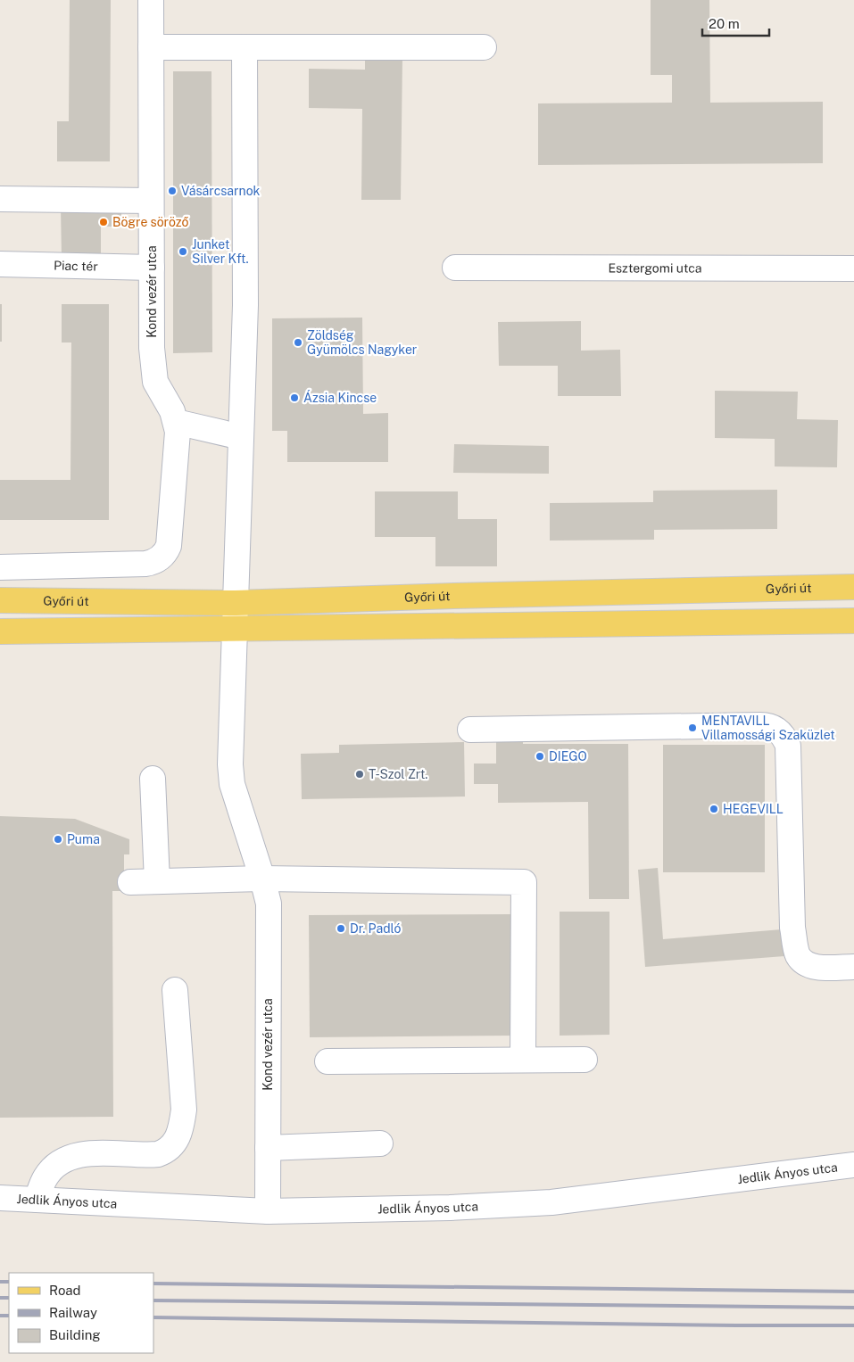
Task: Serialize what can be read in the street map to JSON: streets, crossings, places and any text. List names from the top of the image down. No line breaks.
{"streets":{"main road":["Győri út"],"street":["Piac tér","Esztergomi utca","Kond vezér utca","Jedlik Ányos utca"]},"crossings":[["Piac tér","Kond vezér utca"],["Kond vezér utca","Győri út"],["Kond vezér utca","Jedlik Ányos utca"]],"places":["Vásárcsarnok","Bögre söröző","Junket Silver Kft.","Zöldség Gyümölcs Nagyker","Ázsia Kincse","MENTAVILL Villamossági Szaküzlet","DIEGO","T-Szol Zrt.","HEGEVILL","Puma","Dr. Padló"],"legend":["Road","Railway","Building"],"scale_bar":"20 m"}
